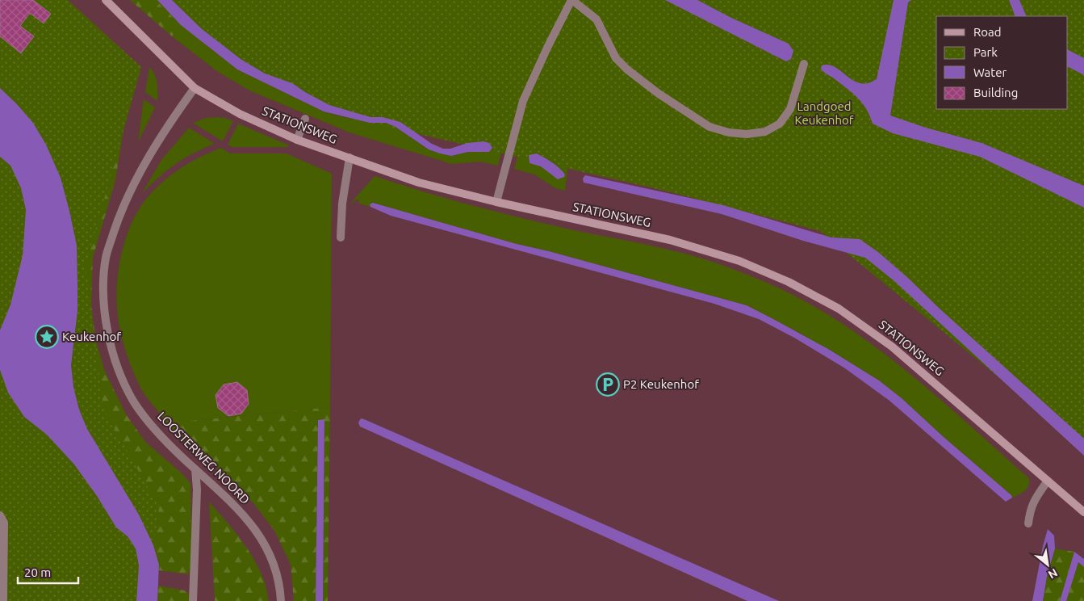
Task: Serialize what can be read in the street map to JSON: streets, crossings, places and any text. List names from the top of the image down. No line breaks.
{"streets":{"main road":["STATIONSWEG"],"street":["LOOSTERWEG NOORD"]},"crossings":[["STATIONSWEG","LOOSTERWEG NOORD"]],"parks":["Landgoed Keukenhof"],"places":{"place":["Keukenhof"],"parking":["P2 Keukenhof"]},"legend":["Road","Park","Water","Building"],"scale_bar":"20 m","north":"bottom right"}
